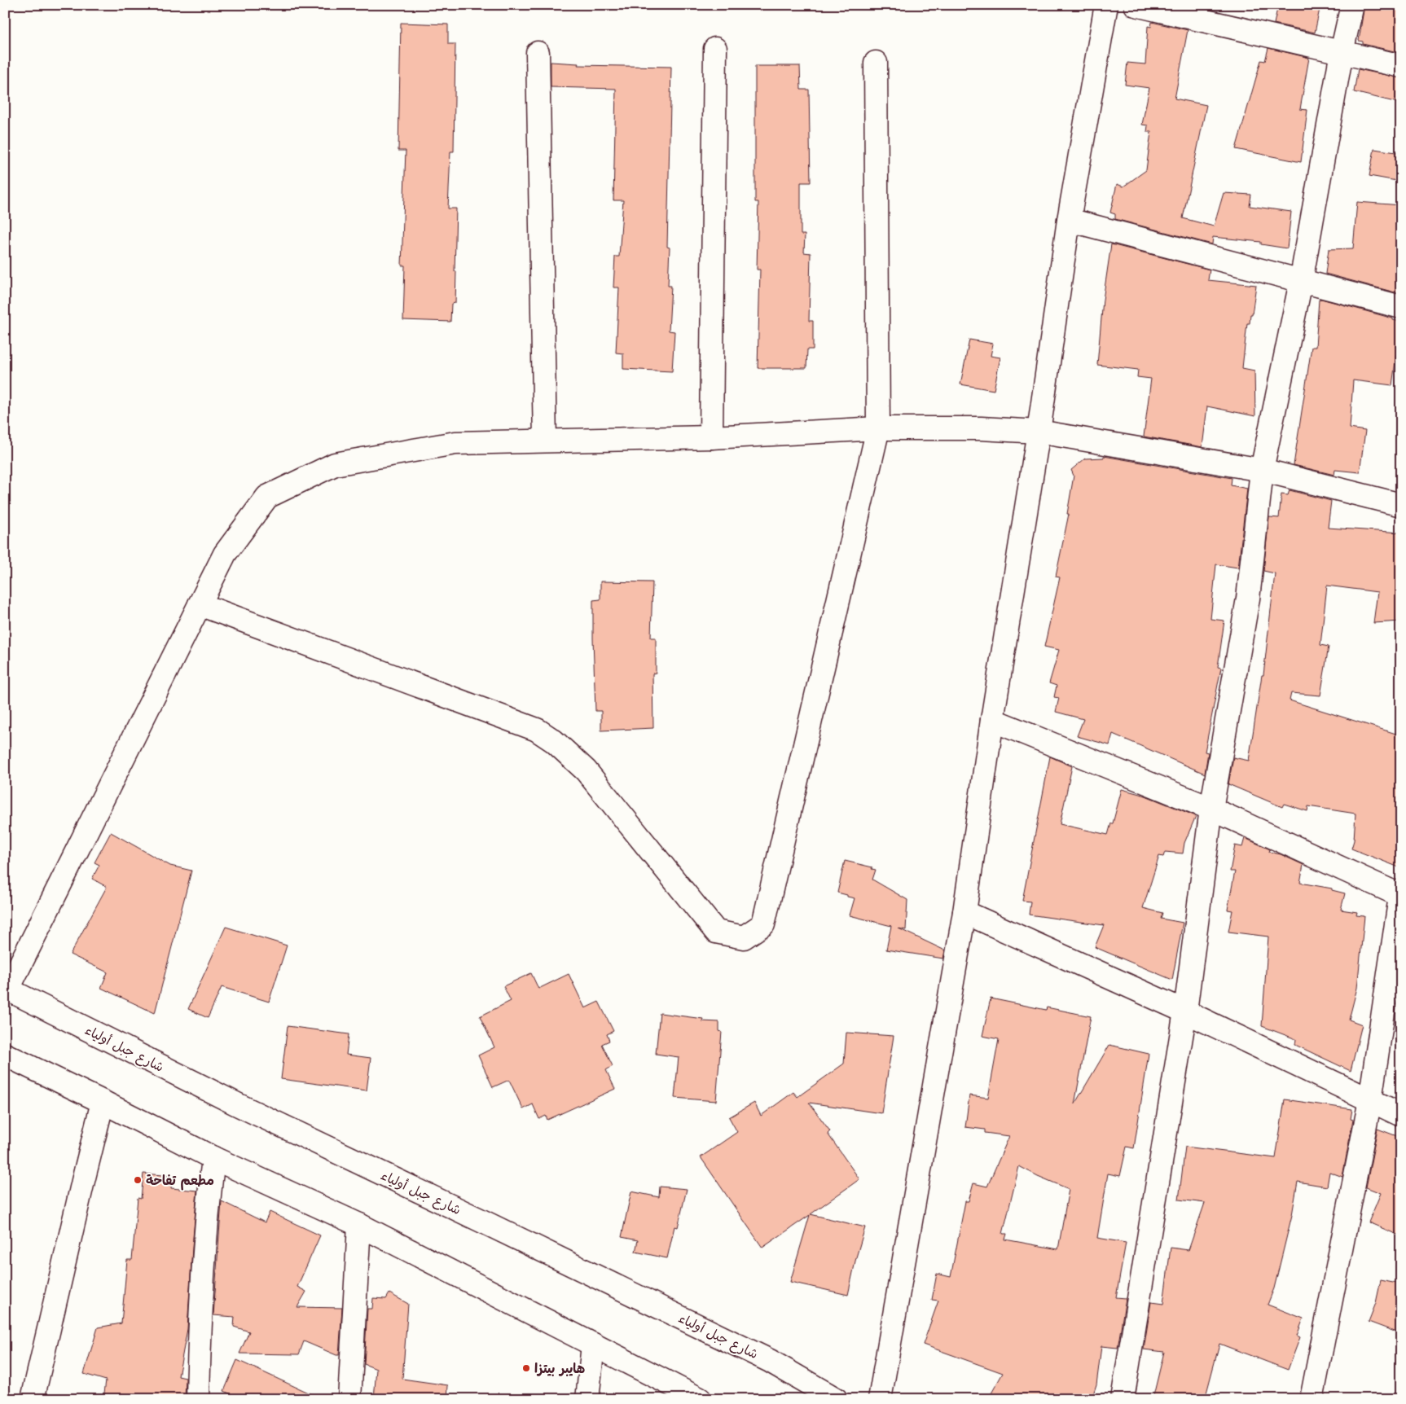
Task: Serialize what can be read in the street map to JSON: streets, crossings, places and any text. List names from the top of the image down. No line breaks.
{"streets":{"street":["شارع جبل أولياء"]},"places":["مطعم تفاحة","هايبر بيتزا"]}
